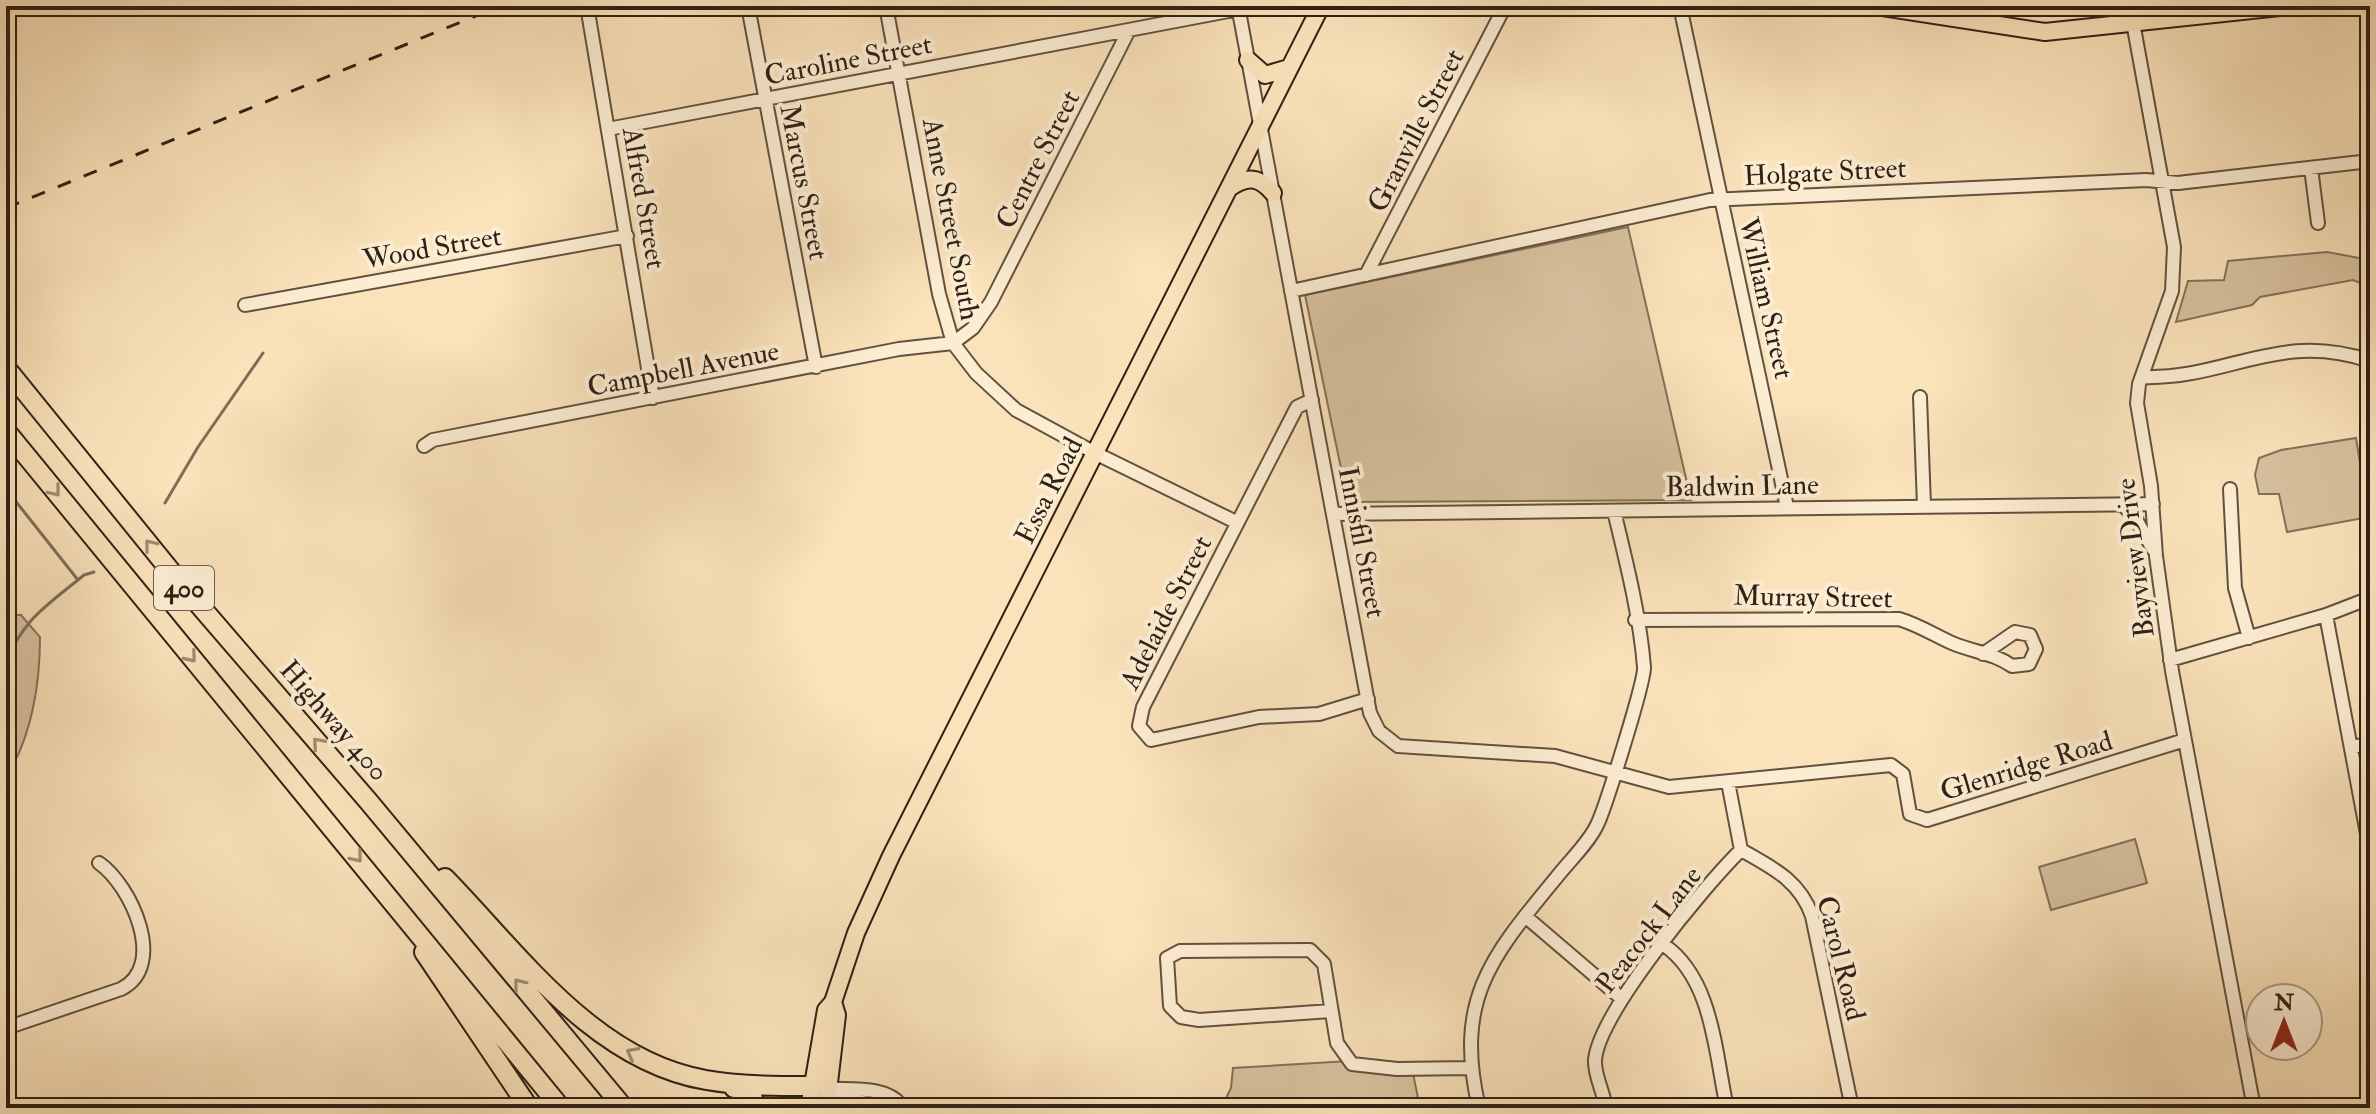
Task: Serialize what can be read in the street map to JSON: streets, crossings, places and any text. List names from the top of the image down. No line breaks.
{"streets":{"highway":["400","Highway 400"],"main road":["Essa Road"],"street":["Caroline Street","Granville Street","Centre Street","Holgate Street","Marcus Street","Alfred Street","Anne Street South","Wood Street","William Street","Campbell Avenue","Baldwin Lane","Innisfil Street","Bayview Drive","Murray Street","Adelaide Street","Glenridge Road","Peacock Lane","Carol Road"]},"crossings":[["Caroline Street","Centre Street"],["Caroline Street","Marcus Street"],["Caroline Street","Alfred Street"],["Caroline Street","Anne Street South"],["Caroline Street","Innisfil Street"],["Granville Street","Holgate Street"],["Centre Street","Anne Street South"],["Centre Street","Campbell Avenue"],["Holgate Street","William Street"],["Holgate Street","Innisfil Street"],["Holgate Street","Bayview Drive"],["Marcus Street","Campbell Avenue"],["Alfred Street","Wood Street"],["Alfred Street","Campbell Avenue"],["Anne Street South","Campbell Avenue"],["Anne Street South","Essa Road"],["Anne Street South","Adelaide Street"],["William Street","Baldwin Lane"],["Baldwin Lane","Innisfil Street"],["Baldwin Lane","Bayview Drive"],["Essa Road","Innisfil Street"],["Innisfil Street","Adelaide Street"],["Innisfil Street","Glenridge Road"],["Bayview Drive","Glenridge Road"],["Peacock Lane","Carol Road"]],"north":"top"}
